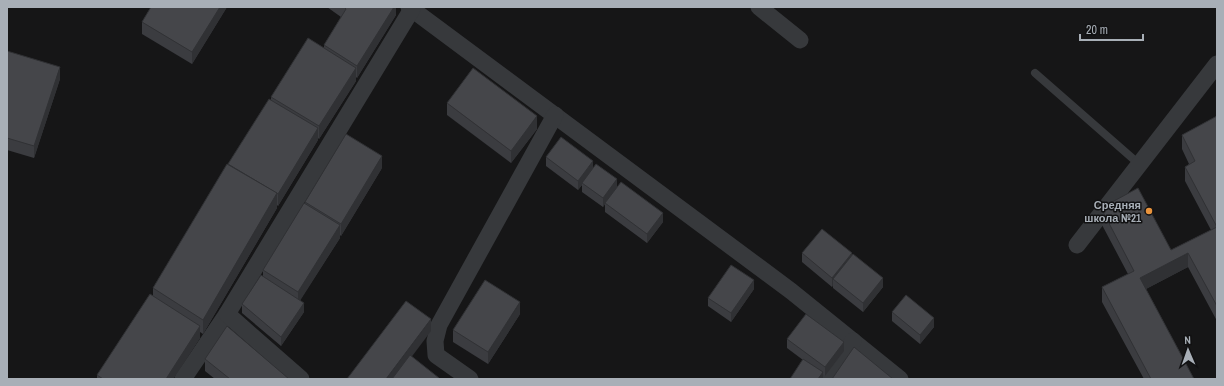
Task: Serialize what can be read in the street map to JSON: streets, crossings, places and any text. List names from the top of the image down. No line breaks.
{"places":["Средняя школа №21"],"scale_bar":"20 m","north":"top"}
